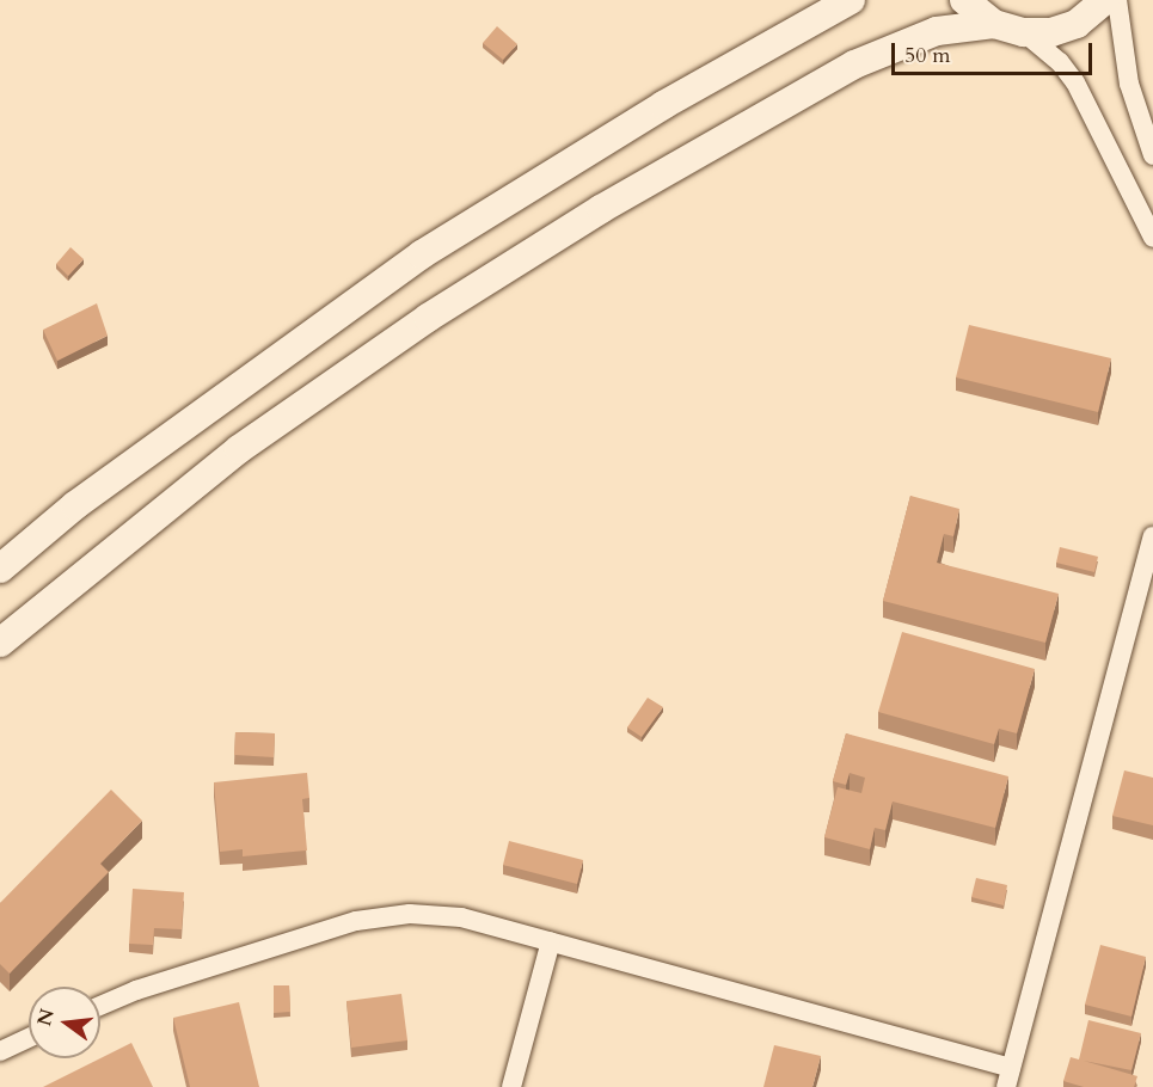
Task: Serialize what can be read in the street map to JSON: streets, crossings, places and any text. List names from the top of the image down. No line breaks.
{"scale_bar":"50 m","north":"left"}
